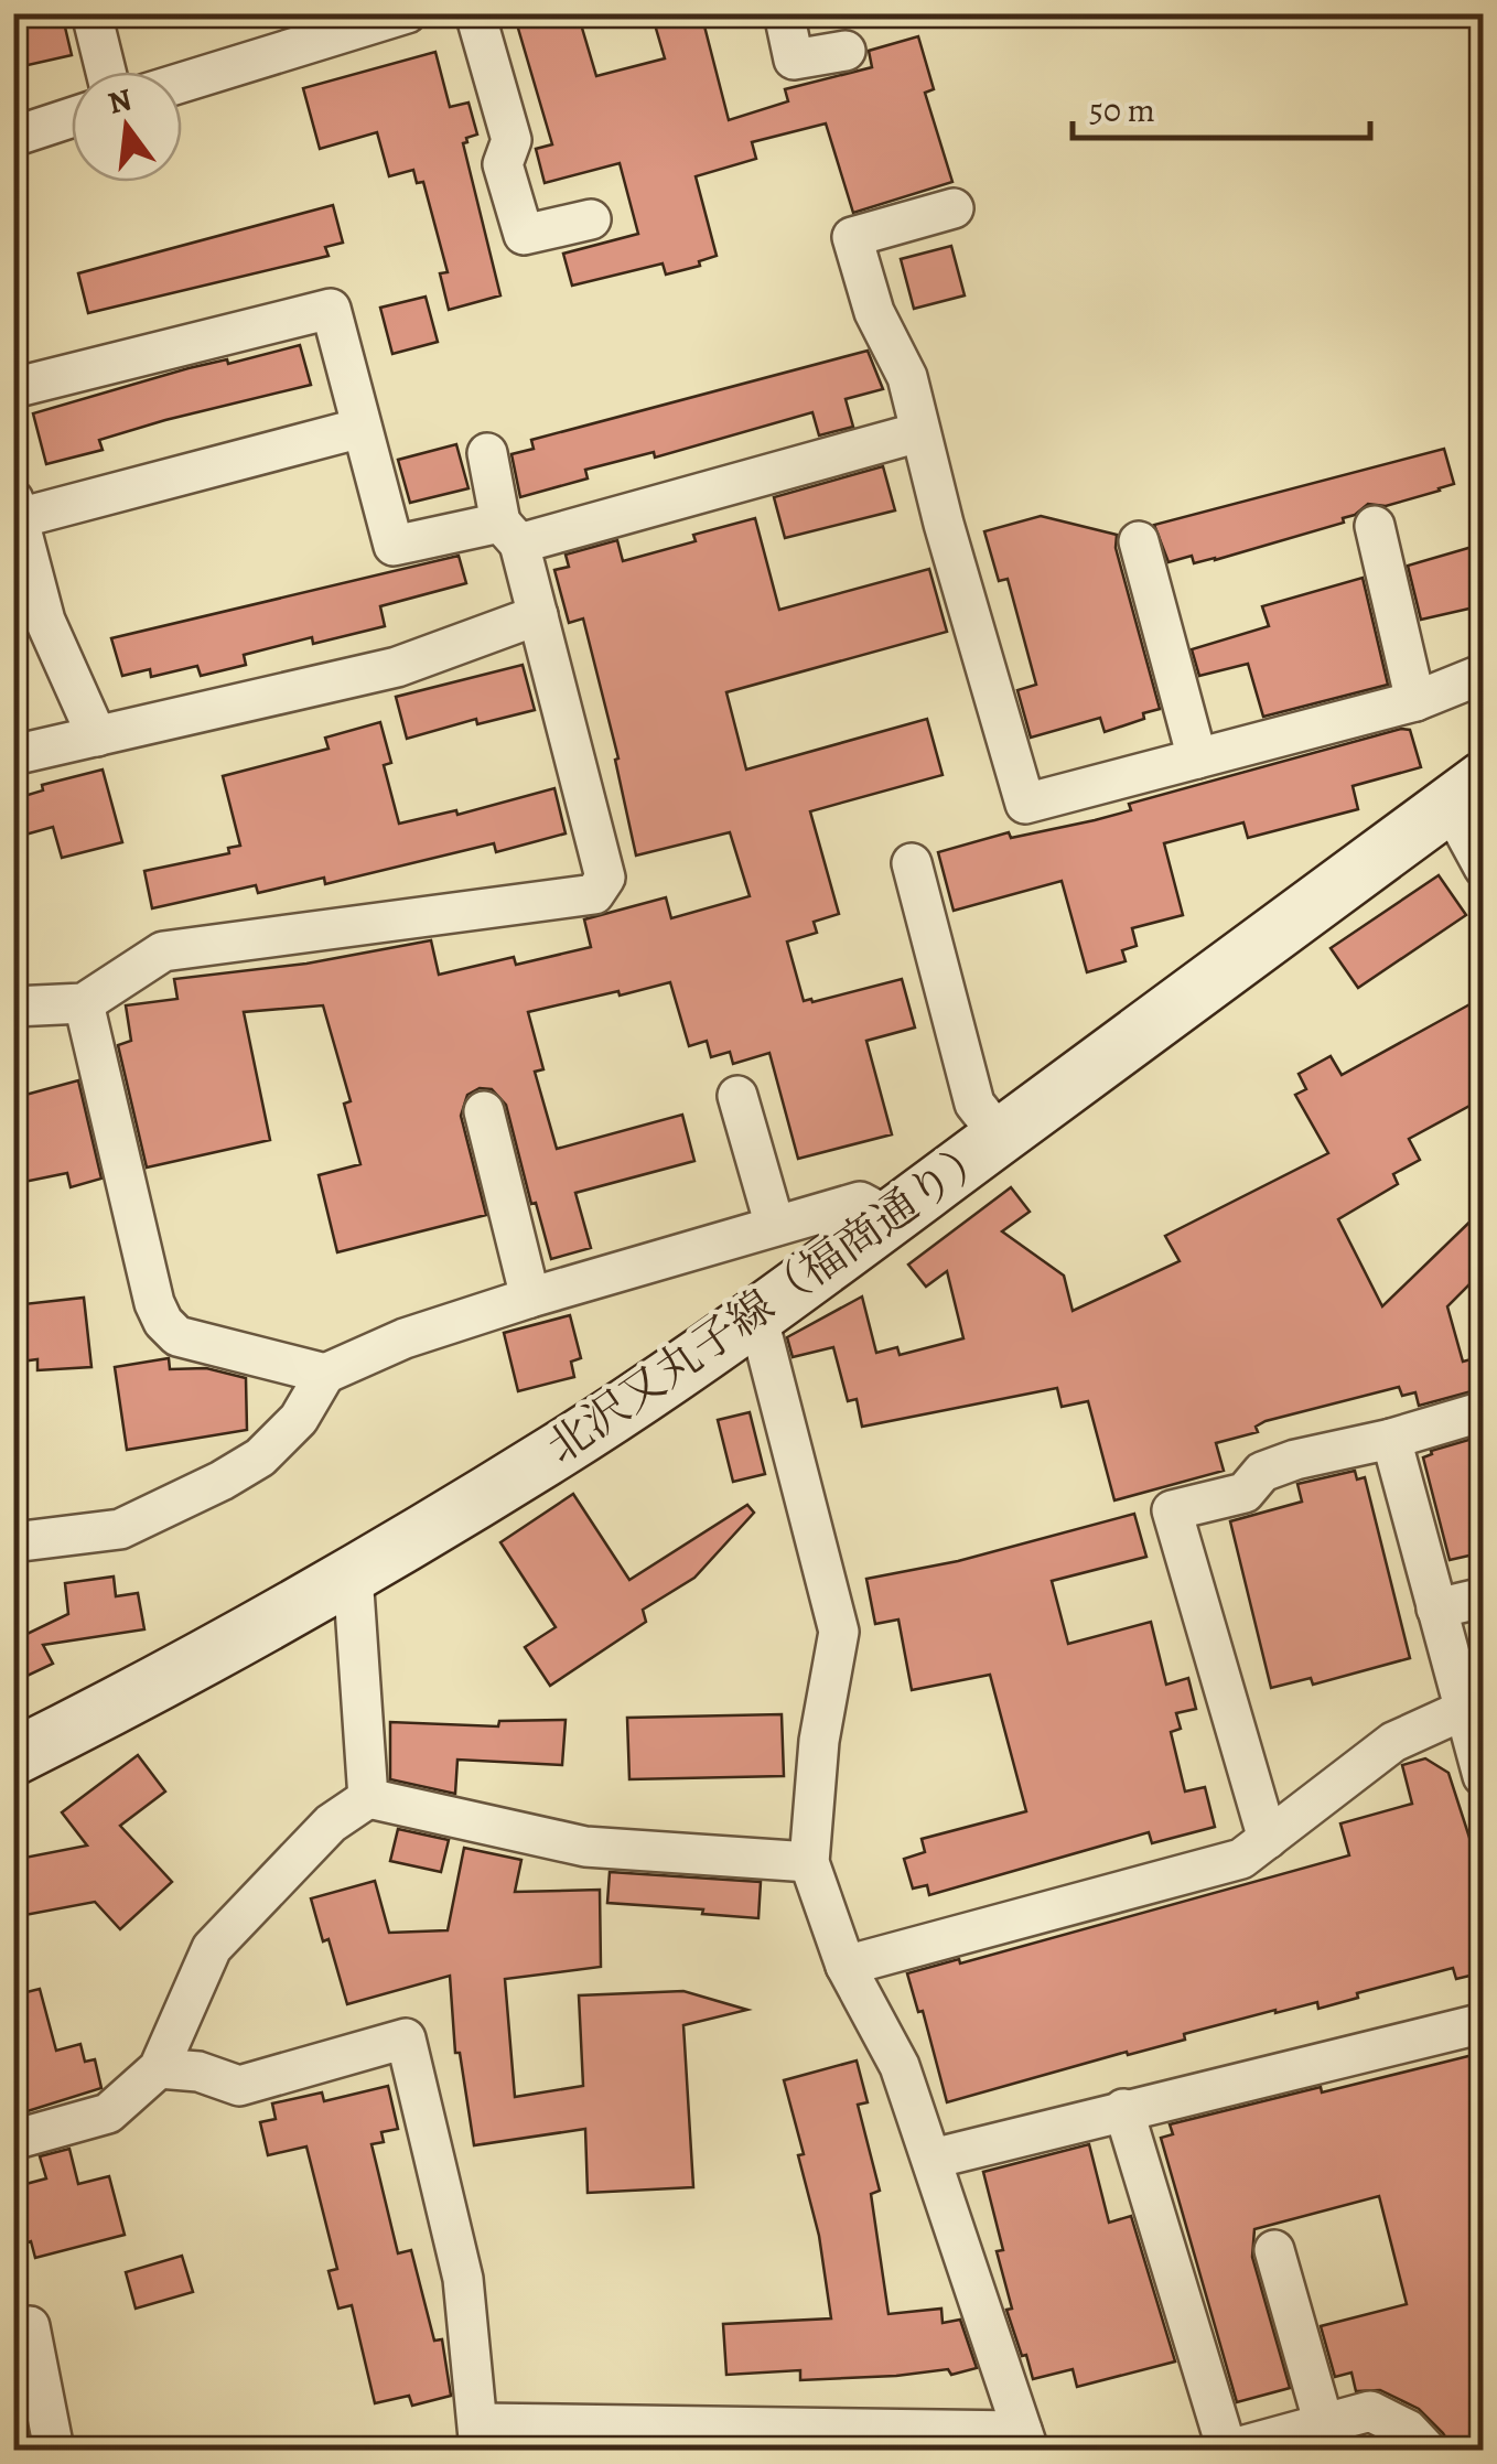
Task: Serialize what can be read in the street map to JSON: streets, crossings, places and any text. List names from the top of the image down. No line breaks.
{"streets":{"street":["北沢又丸子線（福商通り）"]},"scale_bar":"50 m","north":"top"}
